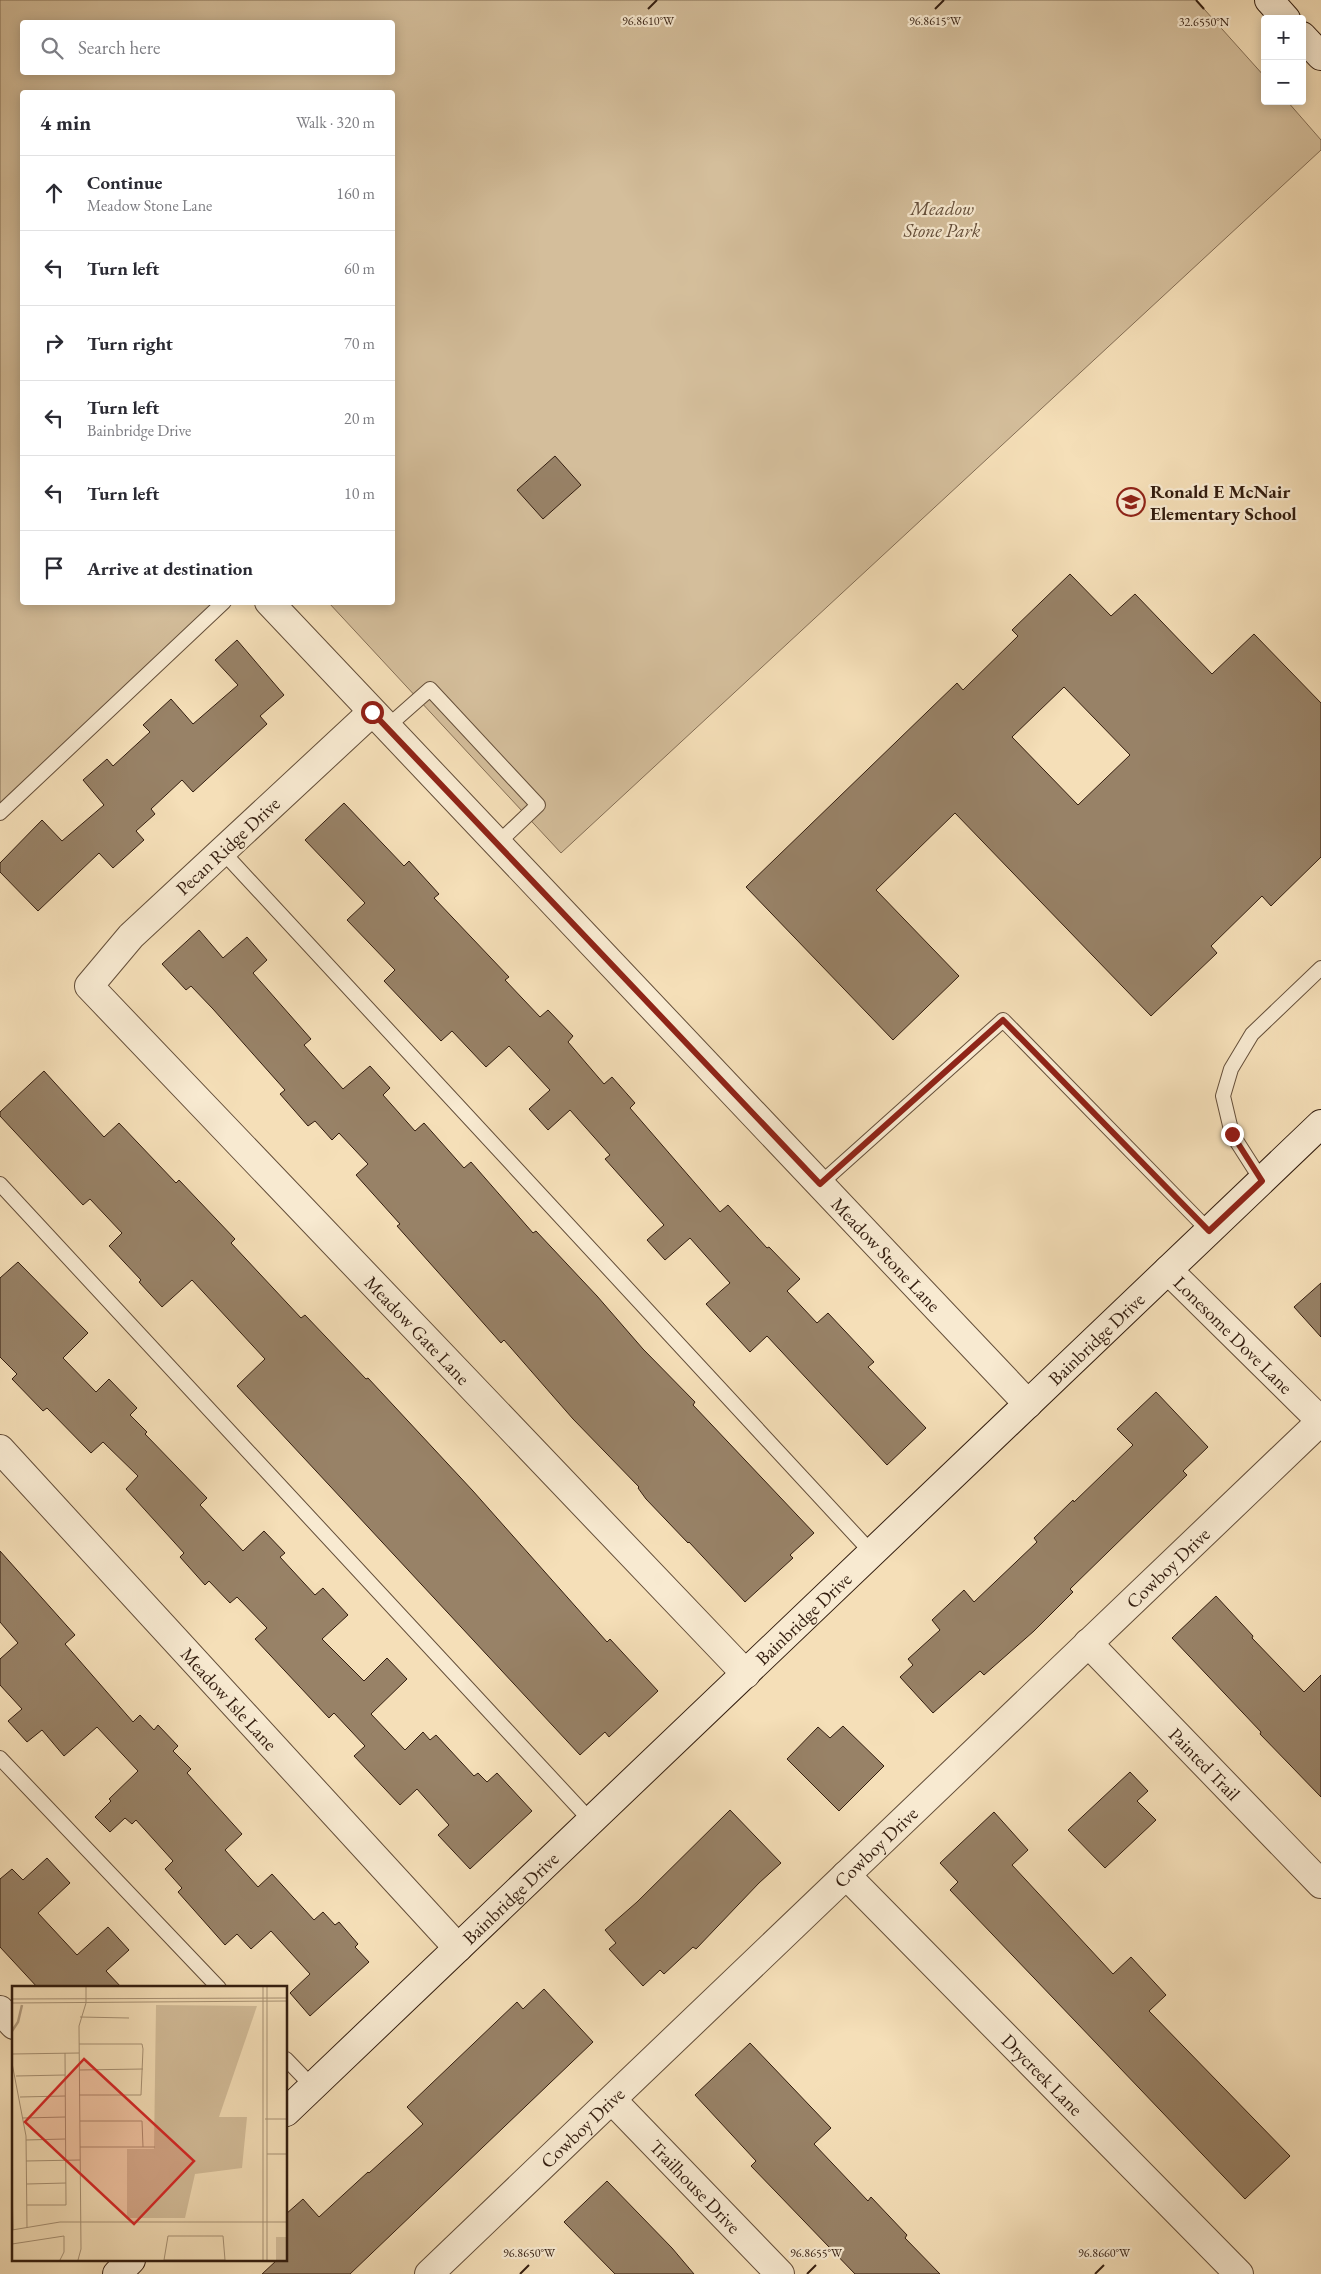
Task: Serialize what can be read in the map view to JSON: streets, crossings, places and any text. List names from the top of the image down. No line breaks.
{"streets":{"street":["Pecan Ridge Drive","Meadow Stone Lane","Meadow Gate Lane","Lonesome Dove Lane","Bainbridge Drive","Cowboy Drive","Meadow Isle Lane","Painted Trail","Drycreek Lane","Trailhouse Drive"]},"crossings":[["Pecan Ridge Drive","Meadow Stone Lane"],["Pecan Ridge Drive","Meadow Gate Lane"],["Meadow Stone Lane","Bainbridge Drive"],["Meadow Gate Lane","Bainbridge Drive"],["Lonesome Dove Lane","Bainbridge Drive"],["Lonesome Dove Lane","Cowboy Drive"],["Bainbridge Drive","Meadow Isle Lane"],["Cowboy Drive","Painted Trail"],["Cowboy Drive","Drycreek Lane"],["Cowboy Drive","Trailhouse Drive"]],"parks":["Meadow Stone Park"],"places":{"school or university":["Ronald E McNair Elementary School"]},"page":{"map_buttons":["+","−"],"search":"Search here","heading":["4 min","Walk · 320 m"],"list":[["Continue","Meadow Stone Lane","160 m"],["Turn left","60 m"],["Turn right","70 m"],["Turn left","Bainbridge Drive","20 m"],["Turn left","10 m"],"Arrive at destination"]},"coordinates":["96.8610°W","96.8615°W","32.6550°N","96.8650°W","96.8655°W","96.8660°W"]}
